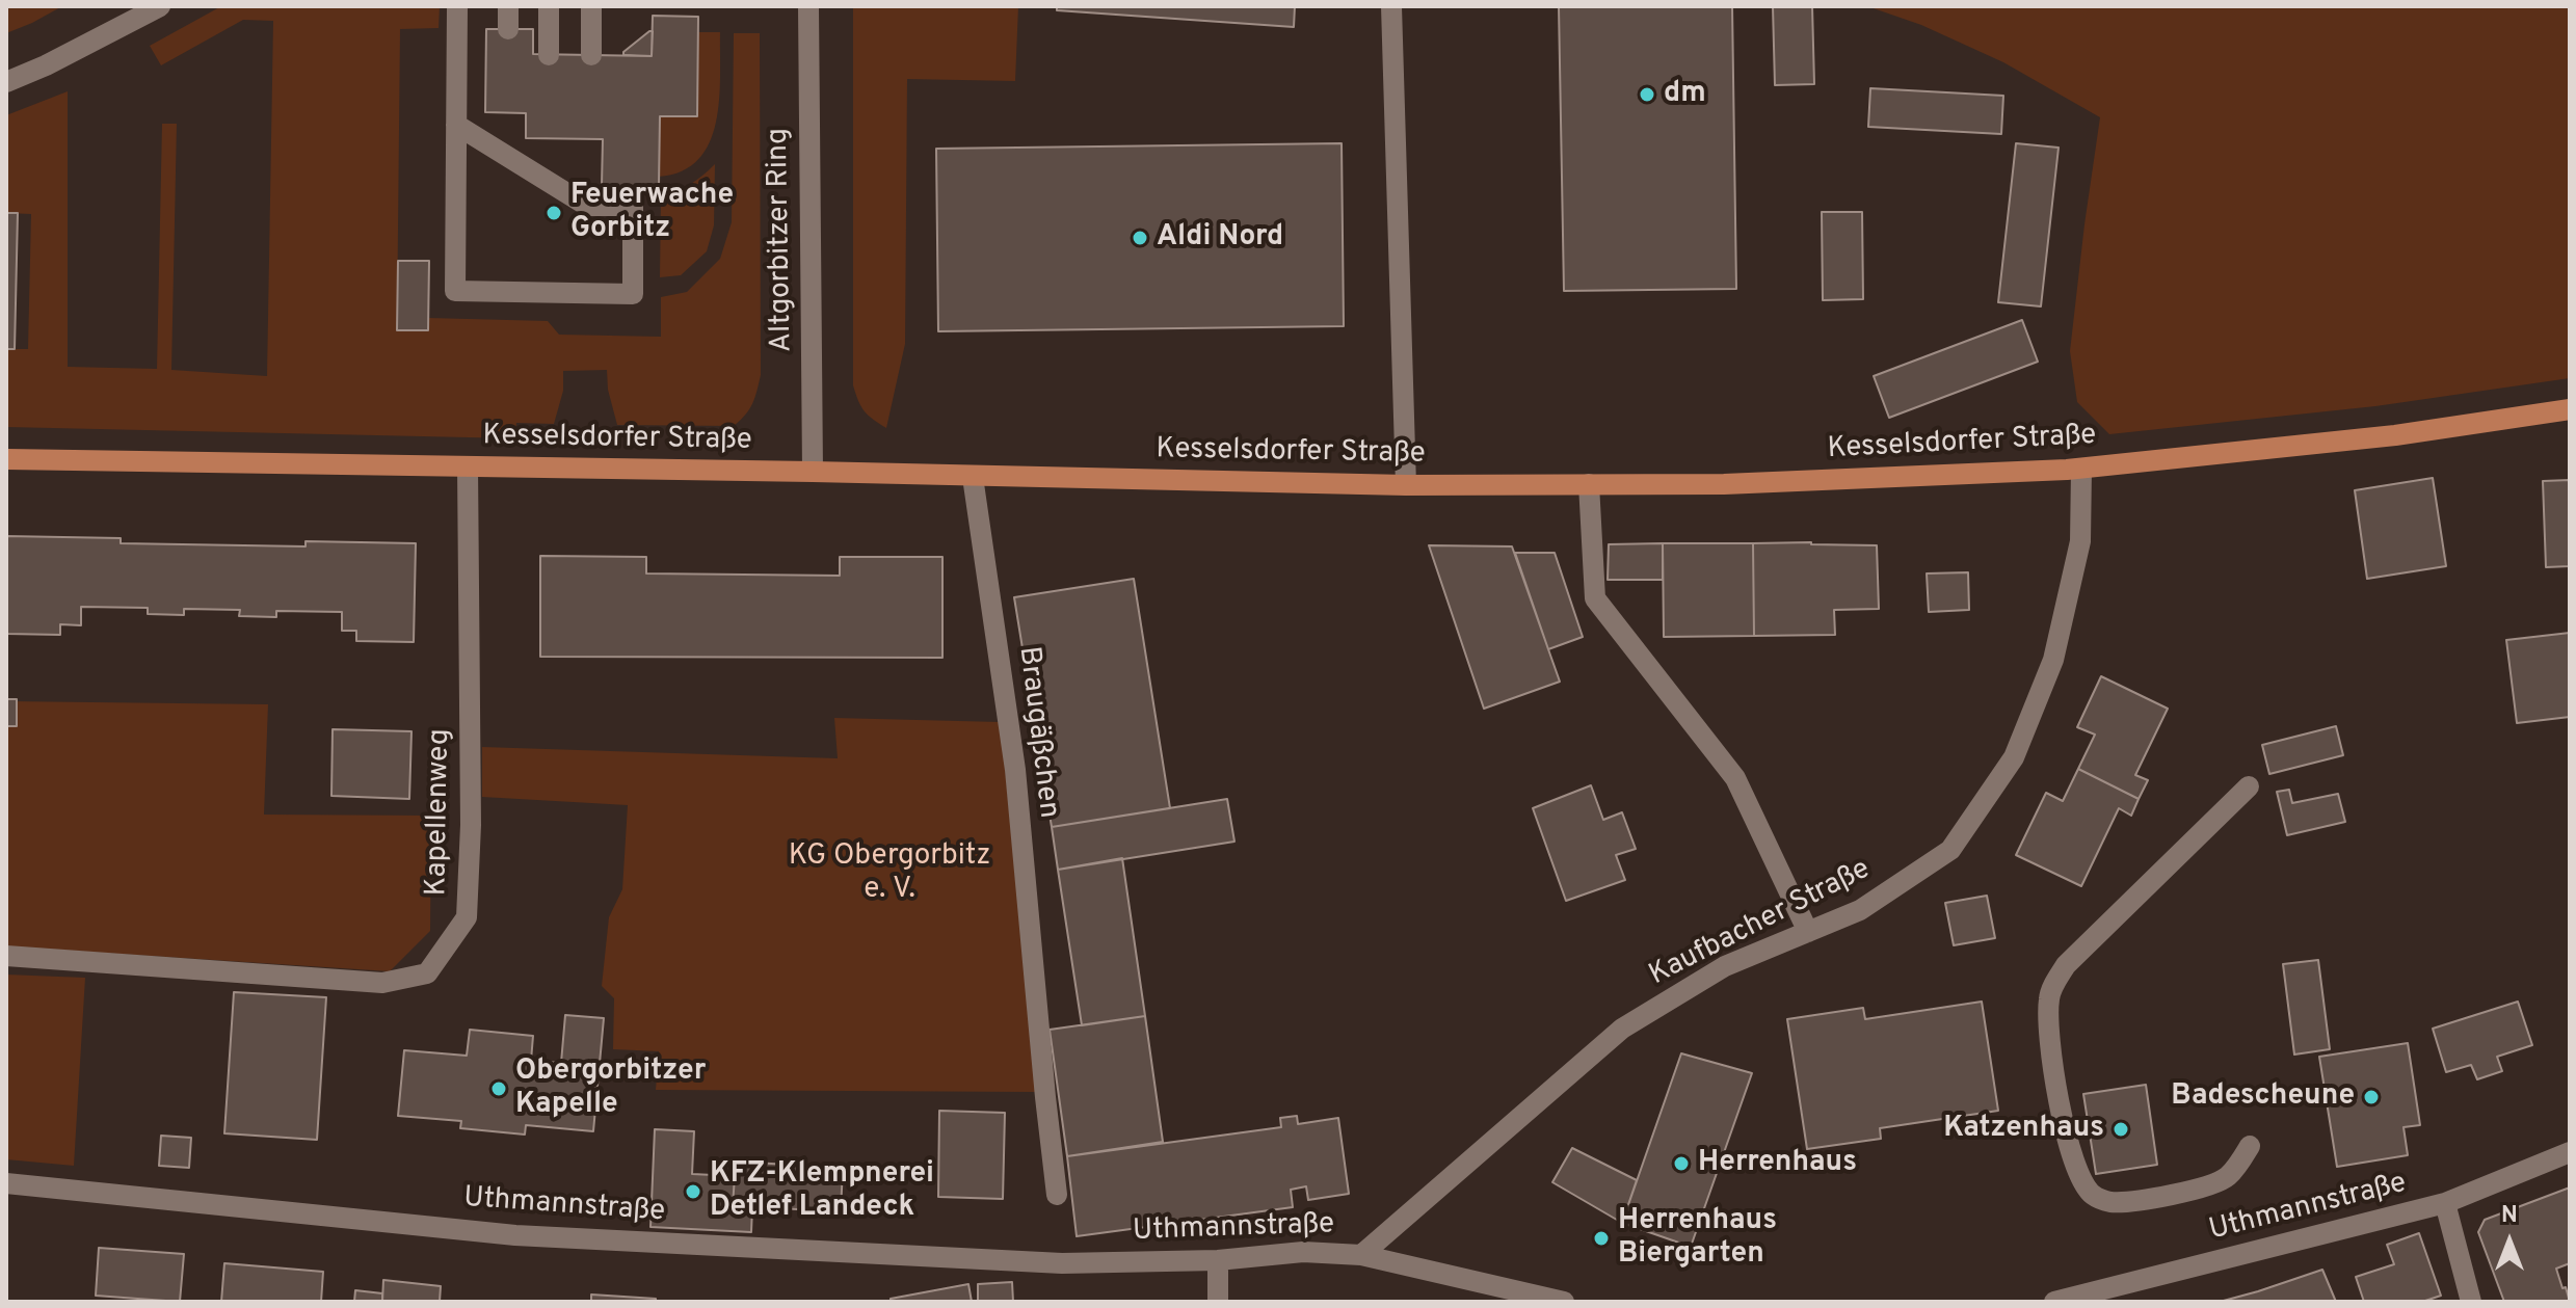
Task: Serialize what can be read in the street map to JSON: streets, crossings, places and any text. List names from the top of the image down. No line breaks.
{"streets":{"main road":["Kesselsdorfer Straße"],"street":["Altgorbitzer Ring","Braugäßchen","Kapellenweg","Kaufbacher Straße","Uthmannstraße"]},"crossings":[["Altgorbitzer Ring","Kesselsdorfer Straße"],["Kesselsdorfer Straße","Braugäßchen"],["Kesselsdorfer Straße","Kapellenweg"],["Kesselsdorfer Straße","Kaufbacher Straße"],["Kaufbacher Straße","Uthmannstraße"]],"parks":["KG Obergorbitz e. V."],"places":["dm","Feuerwache Gorbitz","Aldi Nord","Obergorbitzer Kapelle","Badescheune","Katzenhaus","Herrenhaus","KFZ-Klempnerei Detlef Landeck","Herrenhaus Biergarten"],"north":"top"}
